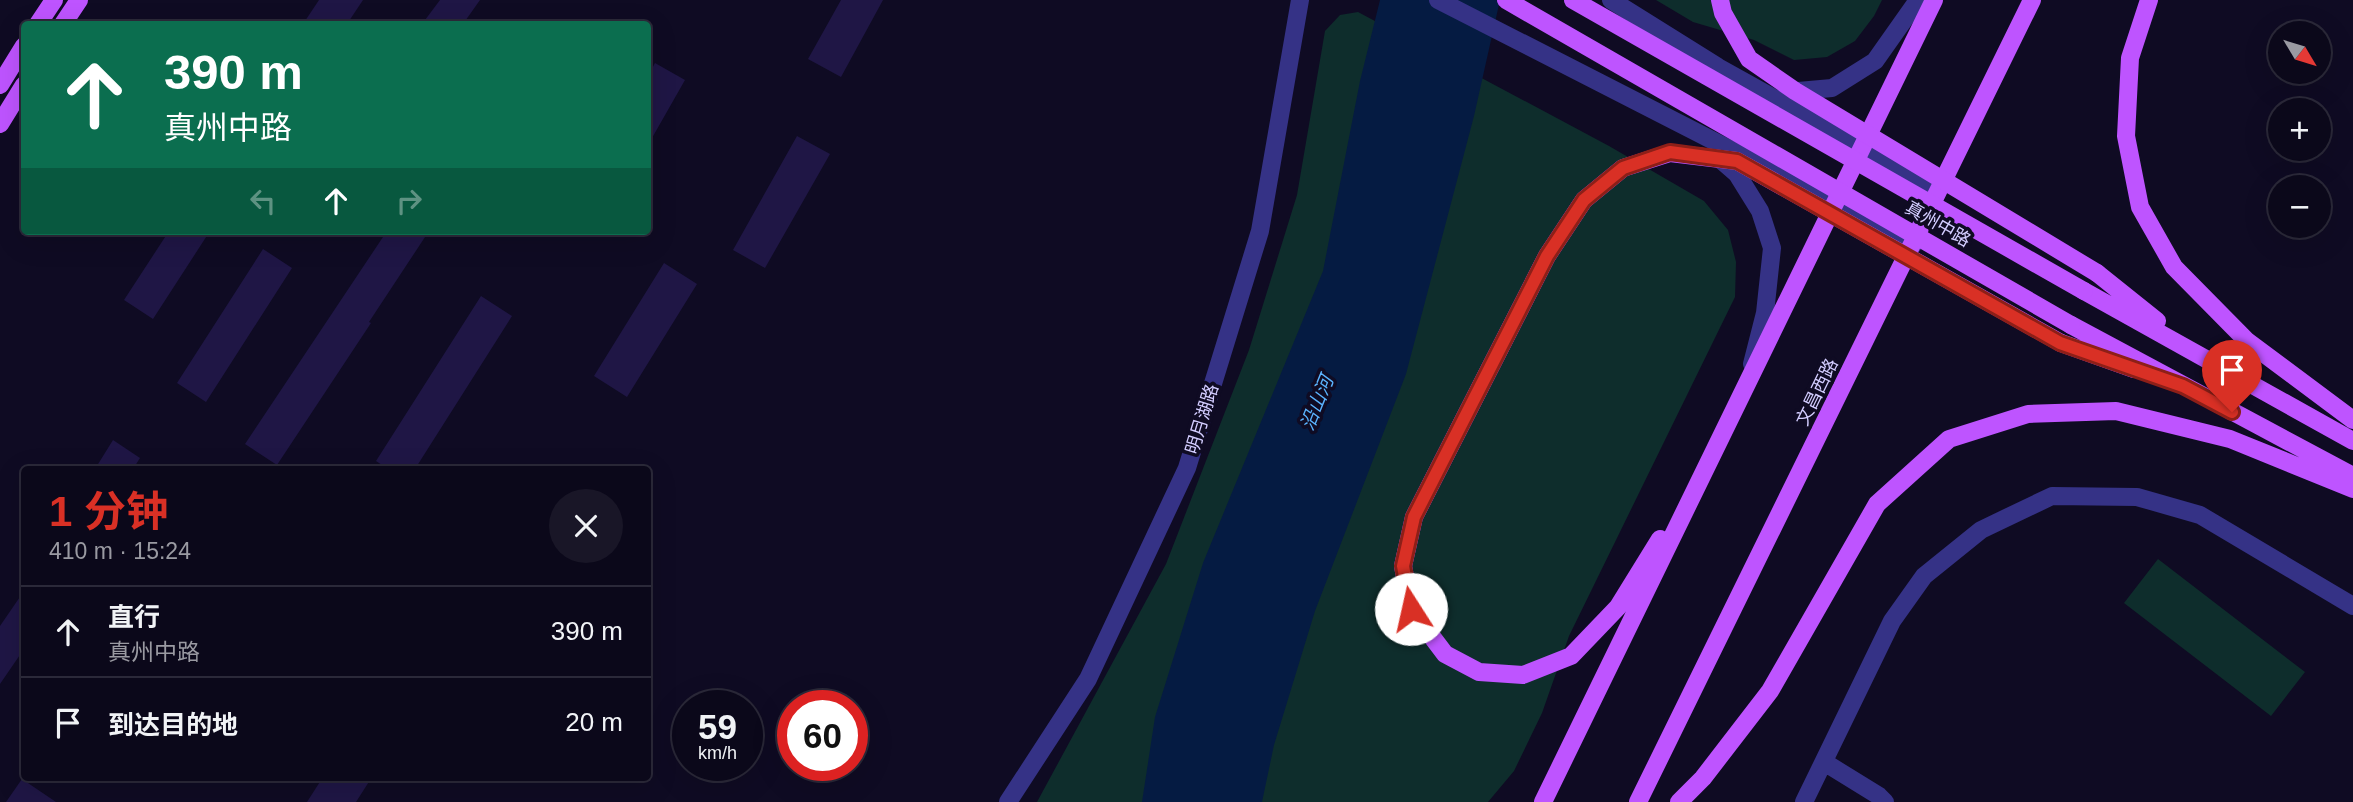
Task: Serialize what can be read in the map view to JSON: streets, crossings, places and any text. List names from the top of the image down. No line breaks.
{"streets":{"main road":["真州中路","文昌西路"],"street":["明月湖路"]},"crossings":[["真州中路","文昌西路"]],"water":["沿山河"],"north":"bottom right","page":{"map_buttons":["+","−"],"turn":["390 m","真州中路"],"heading":["1 分钟","410 m · 15:24"],"list":[{"name":"直行","note":"真州中路","value":"390 m"},{"name":"到达目的地","value":"20 m"}],"speed":"59 km/h","limit":"60"}}
